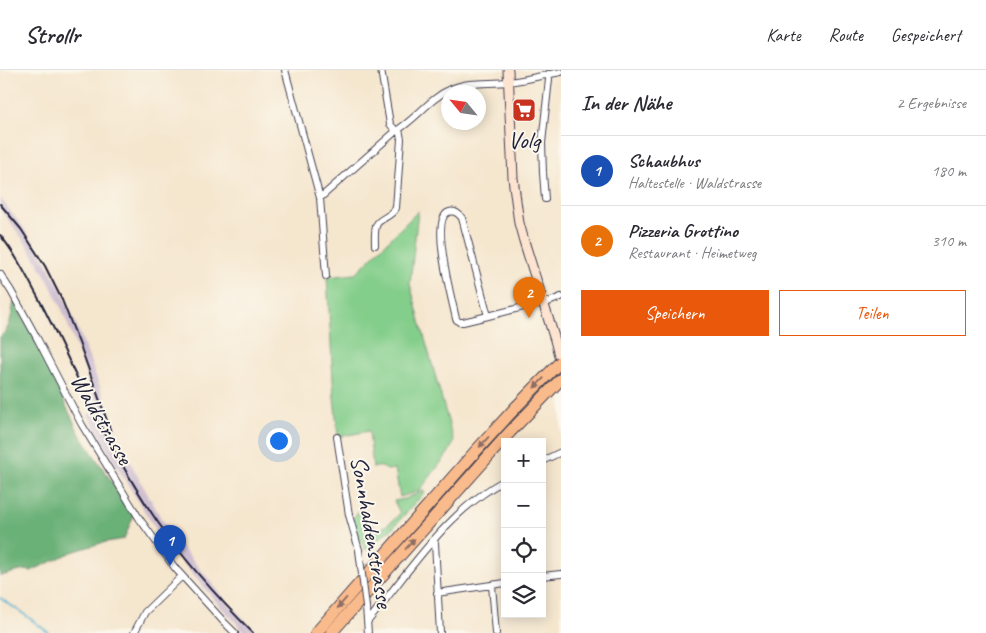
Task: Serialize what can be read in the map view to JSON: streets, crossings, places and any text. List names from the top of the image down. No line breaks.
{"streets":{"street":["Waldstrasse","Sonnhaldenstrasse"]},"places":{"supermarket":["Volg"]},"north":"top left","page":{"header":"Strollr","nav":["Karte","Route","Gespeichert"],"heading":["In der Nähe","2 Ergebnisse"],"list":[{"mark":"1","name":"Schaubhus","note":"Haltestelle · Waldstrasse","value":"180 m"},{"mark":"2","name":"Pizzeria Grottino","note":"Restaurant · Heimetweg","value":"310 m"}],"buttons":["Speichern","Teilen"],"pins":["2","1"],"map_buttons":["+","−"]}}
